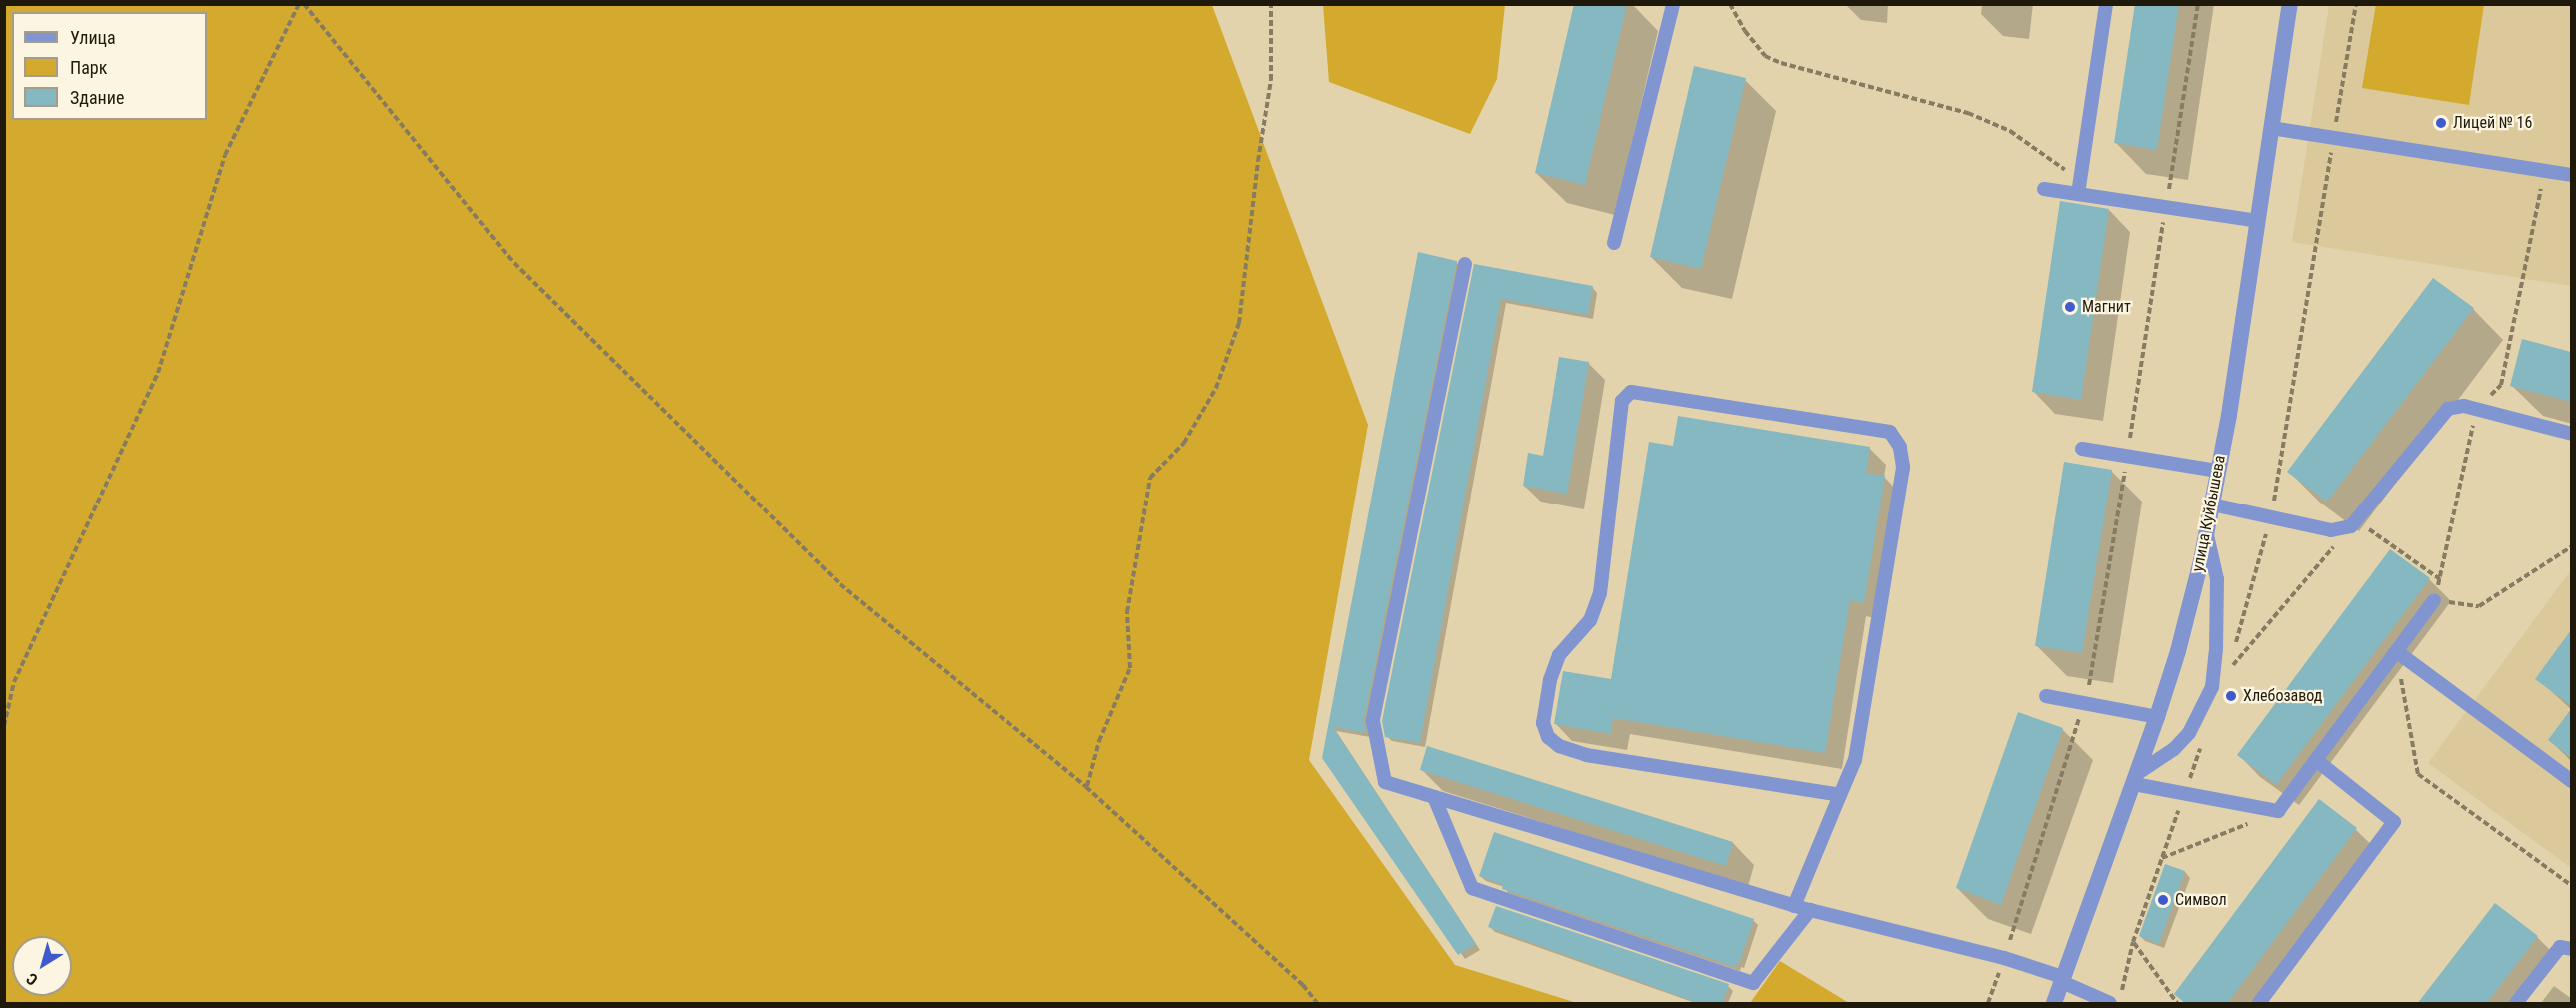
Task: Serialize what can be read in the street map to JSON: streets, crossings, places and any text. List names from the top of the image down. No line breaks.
{"streets":{"street":["улица Куйбышева"]},"places":["Лицей № 16","Магнит","Хлебозавод","Символ"],"legend":["Улица","Парк","Здание"],"north":"bottom left"}
